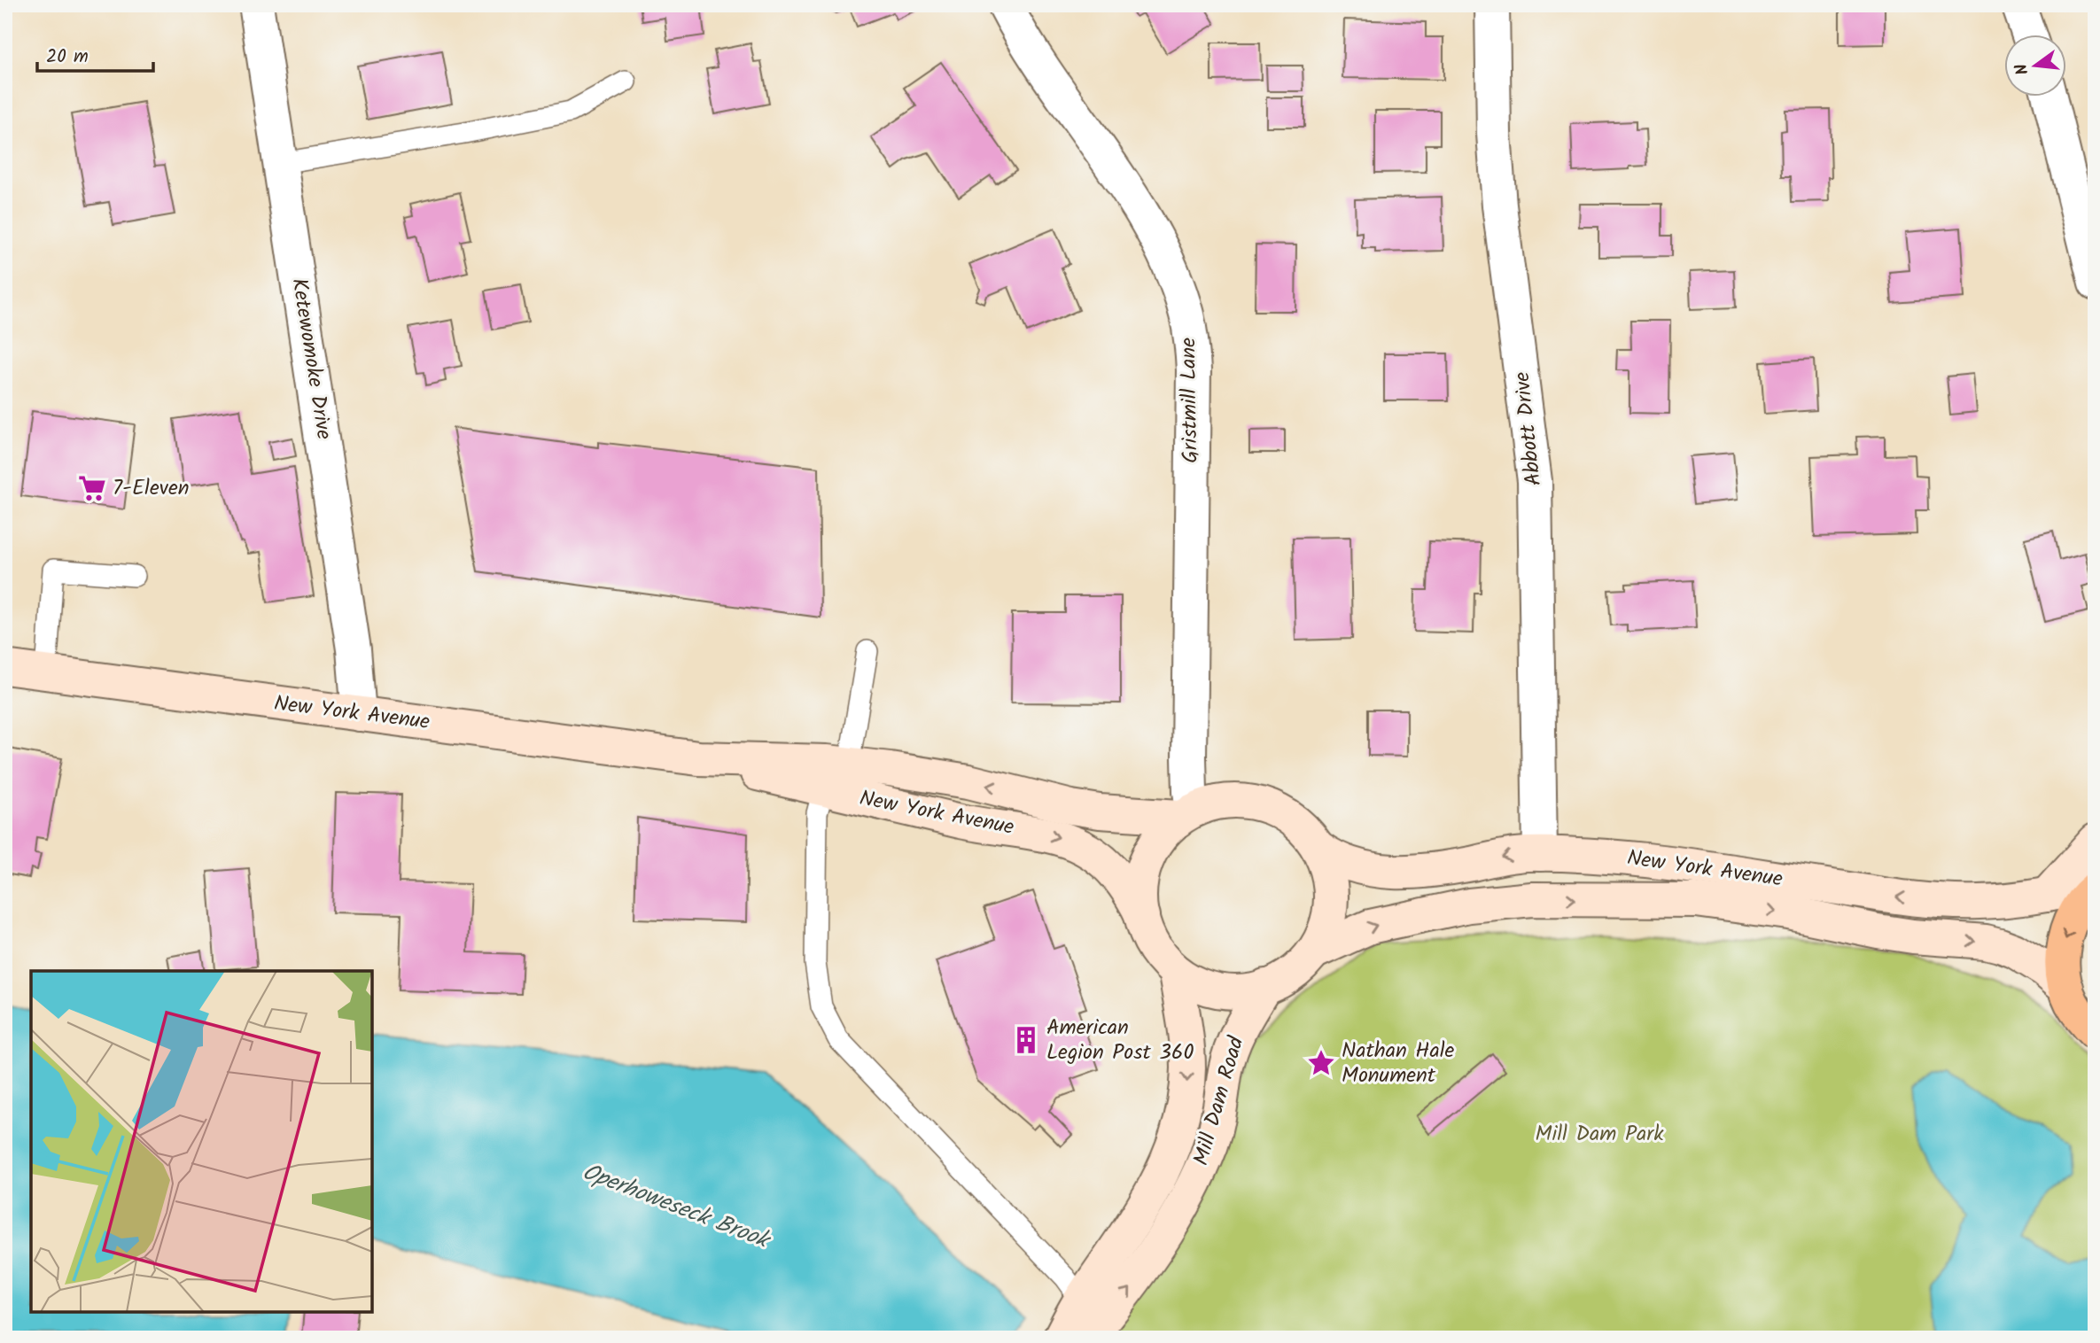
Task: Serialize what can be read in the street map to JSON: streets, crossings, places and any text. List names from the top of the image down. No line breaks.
{"streets":{"street":["Ketewomoke Drive","Gristmill Lane","Abbott Drive","New York Avenue","Mill Dam Road"]},"crossings":[["Ketewomoke Drive","New York Avenue"],["Gristmill Lane","New York Avenue"],["Gristmill Lane","Mill Dam Road"],["Abbott Drive","New York Avenue"],["New York Avenue","Mill Dam Road"]],"water":["Operhoweseck Brook"],"parks":["Mill Dam Park"],"places":{"supermarket":["7-Eleven"],"building":["American Legion Post 360"],"place":["Nathan Hale Monument"]},"scale_bar":"20 m","north":"left"}
